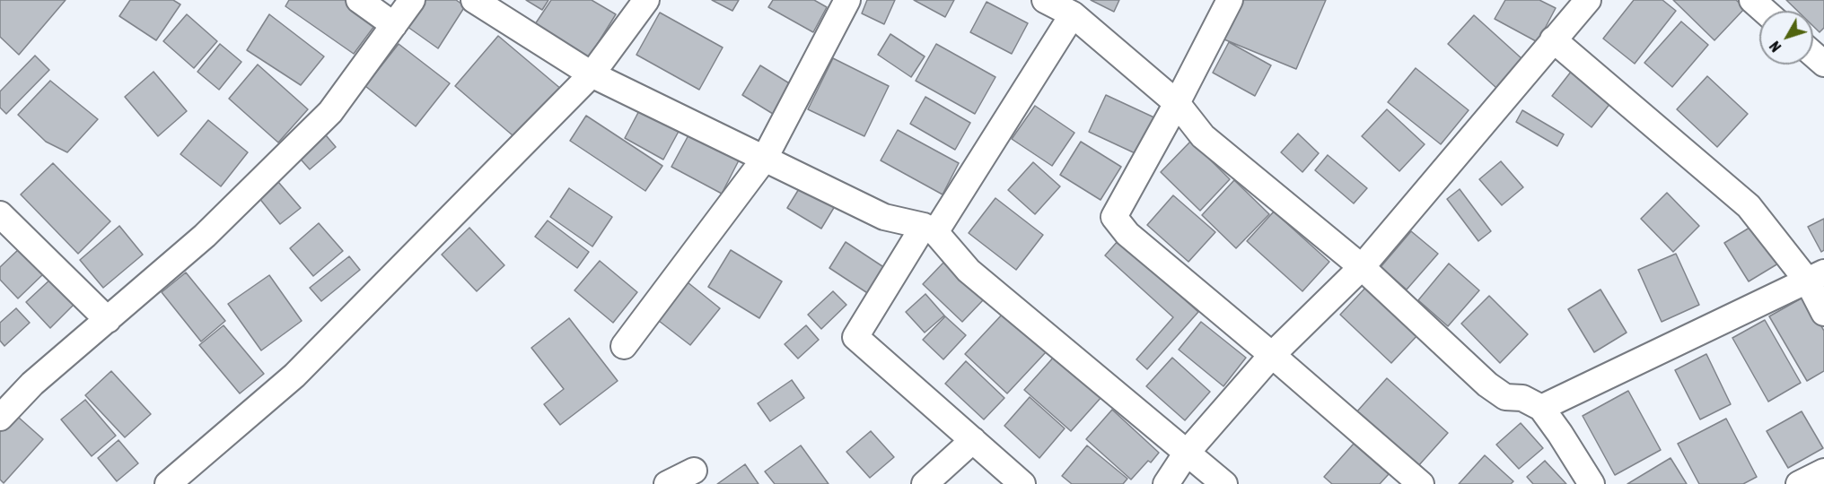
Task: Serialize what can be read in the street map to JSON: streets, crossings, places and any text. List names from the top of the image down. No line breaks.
{"north":"bottom left"}
